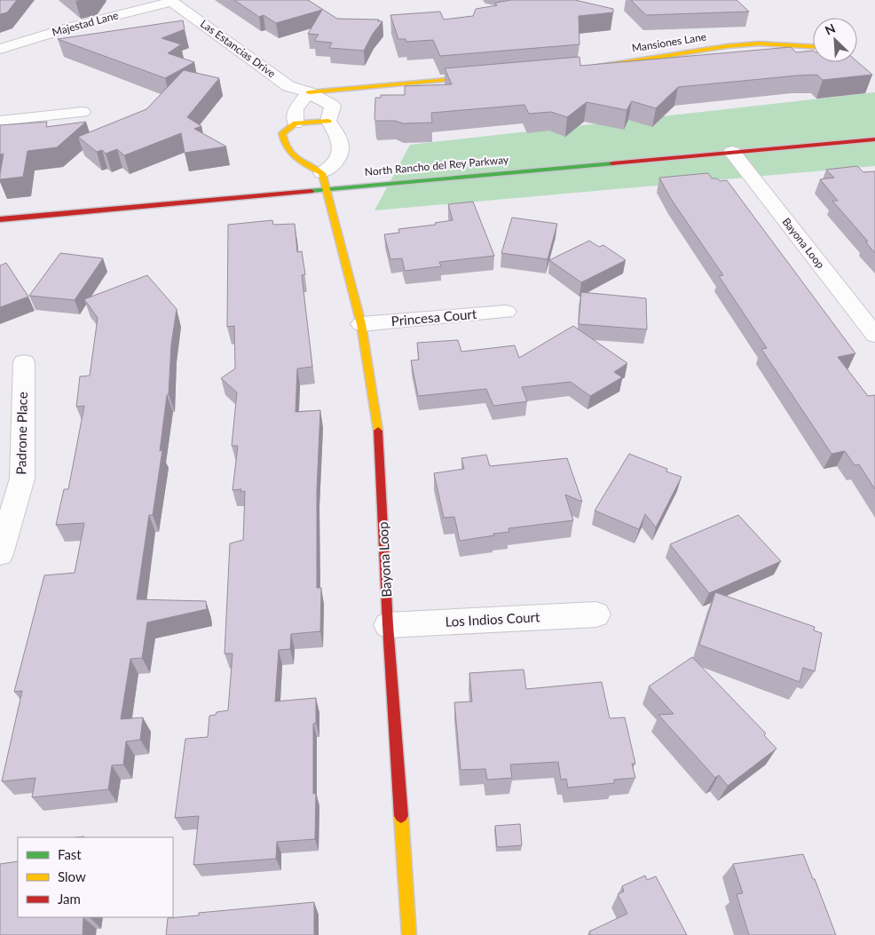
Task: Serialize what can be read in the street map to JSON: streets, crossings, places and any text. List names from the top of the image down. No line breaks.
{"streets":{"street":["Majestad Lane","Mansiones Lane","Las Estancias Drive","North Rancho del Rey Parkway","Bayona Loop","Princesa Court","Padrone Place","Los Indios Court"]},"crossings":[["Majestad Lane","Las Estancias Drive"],["Las Estancias Drive","North Rancho del Rey Parkway"],["Las Estancias Drive","Bayona Loop"],["North Rancho del Rey Parkway","Bayona Loop"],["Bayona Loop","Princesa Court"],["Bayona Loop","Los Indios Court"]],"legend":["Fast","Slow","Jam"],"north":"top left"}
